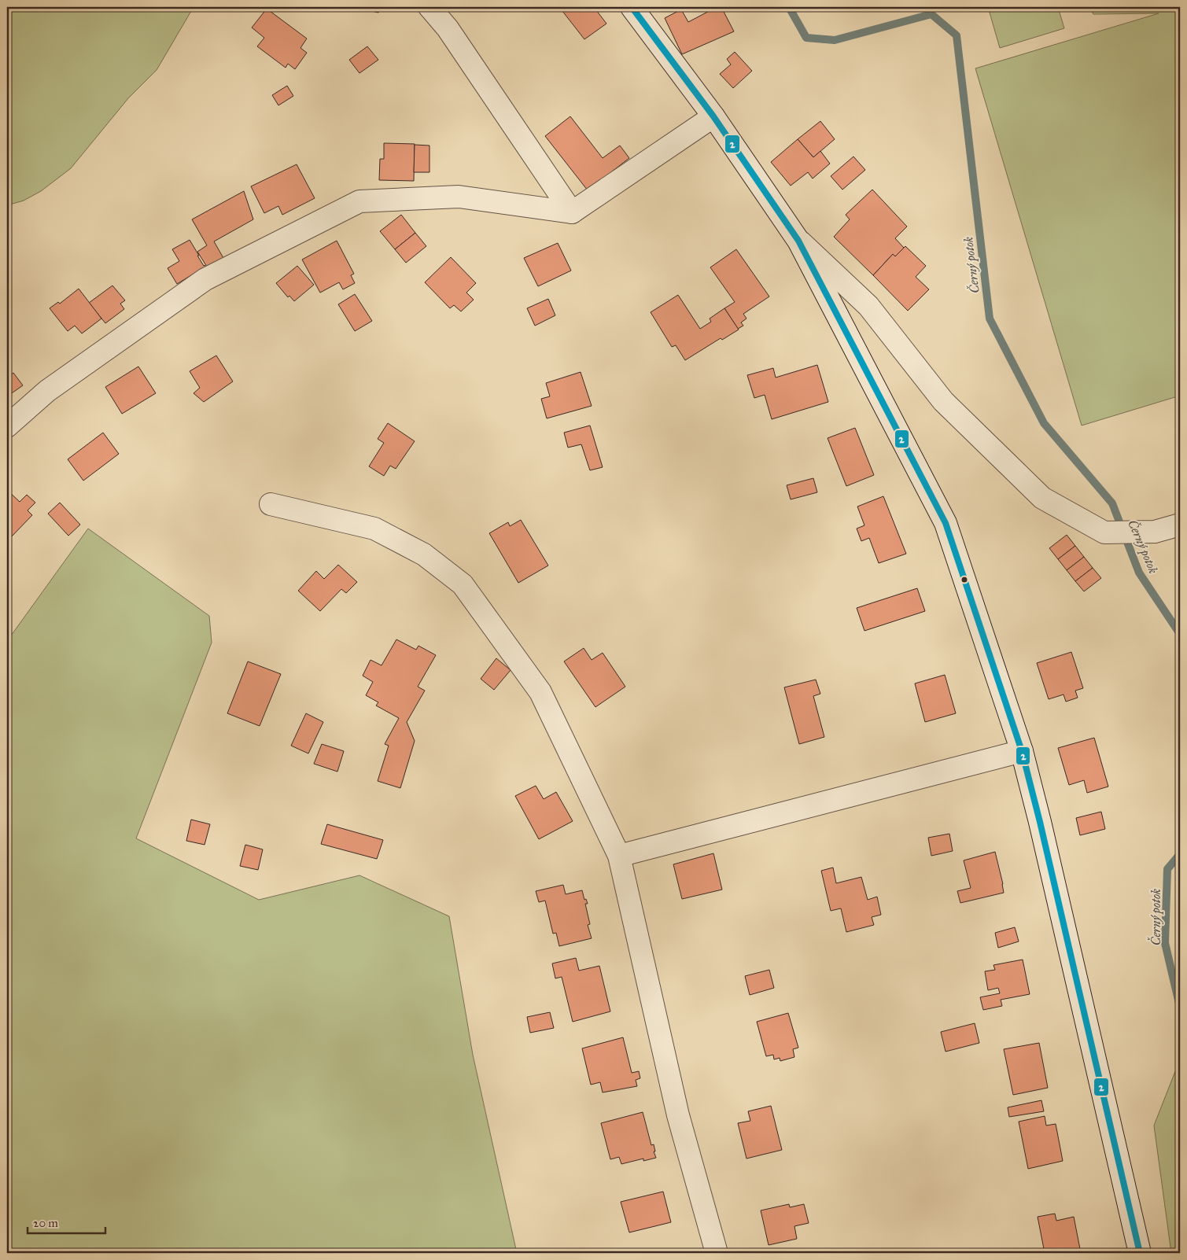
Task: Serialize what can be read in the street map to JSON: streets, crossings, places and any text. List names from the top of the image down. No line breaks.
{"water":["Černý potok"],"lines":["transit line 2"],"scale_bar":"20 m"}
